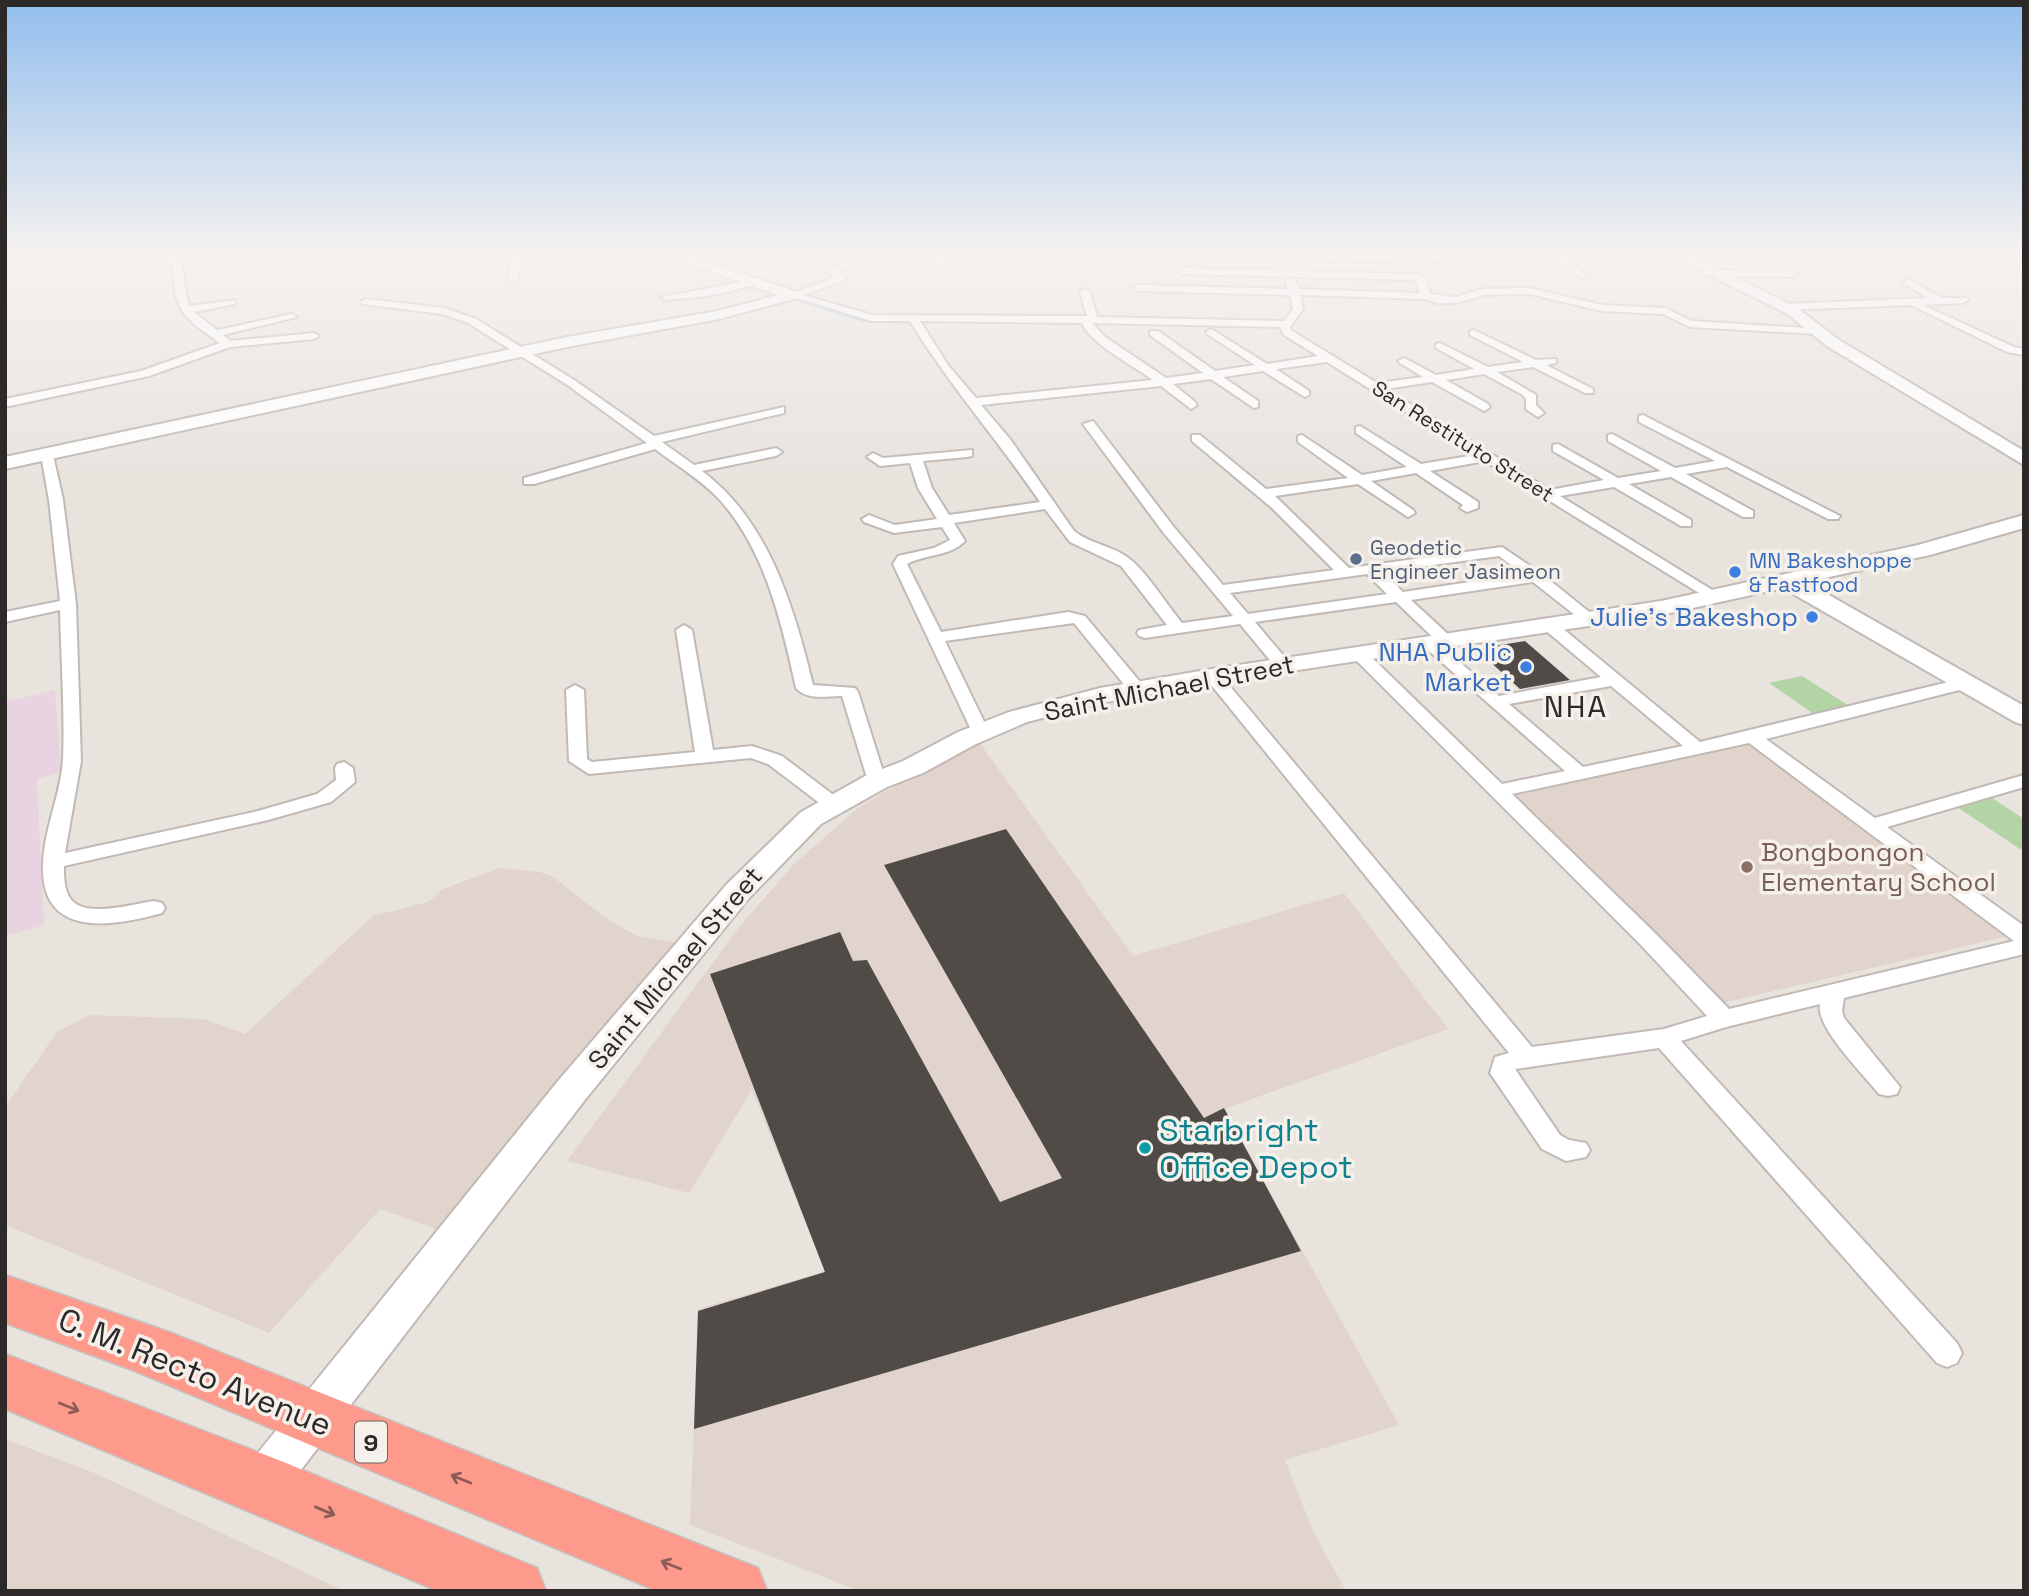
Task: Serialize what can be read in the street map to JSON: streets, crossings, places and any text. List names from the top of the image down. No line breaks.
{"streets":{"highway":["C. M. Recto Avenue","9"],"street":["San Restituto Street","Saint Michael Street"]},"crossings":[["San Restituto Street","Saint Michael Street"],["Saint Michael Street","C. M. Recto Avenue"]],"districts":["NHA"],"places":["Geodetic Engineer Jasimeon","MN Bakeshoppe & Fastfood","Julie's Bakeshop","NHA Public Market","Bongbongon Elementary School","Starbright Office Depot"]}
